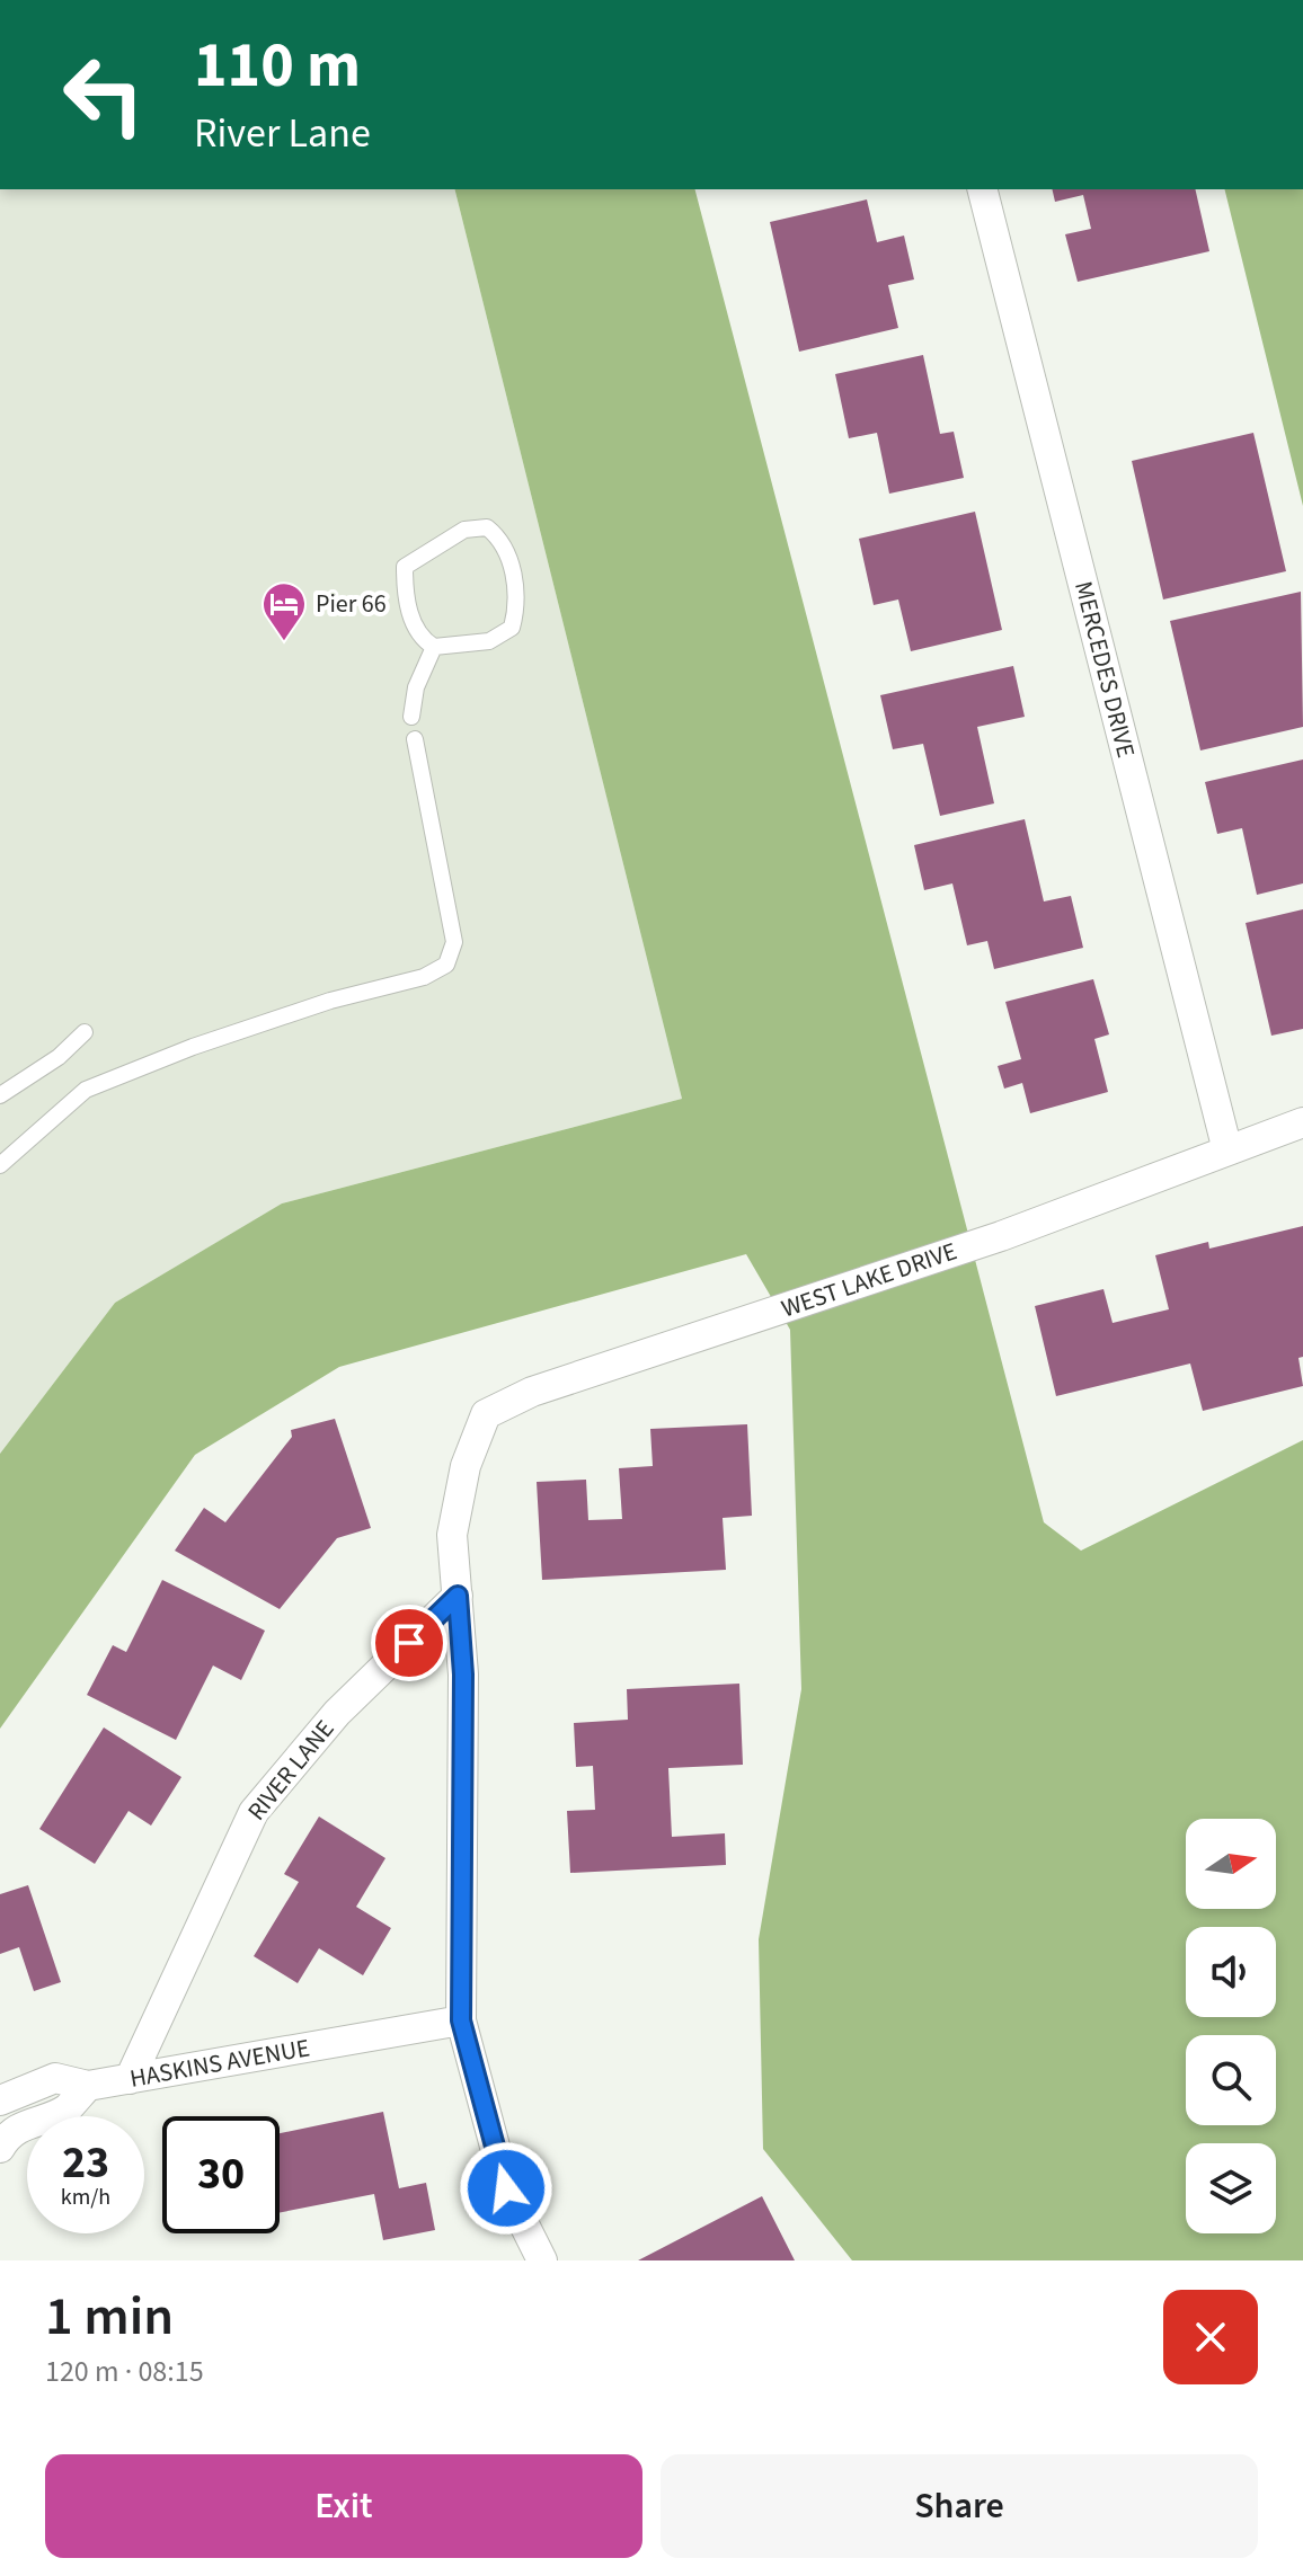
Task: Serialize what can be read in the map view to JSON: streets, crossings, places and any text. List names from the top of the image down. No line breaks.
{"streets":{"street":["MERCEDES DRIVE","WEST LAKE DRIVE","RIVER LANE","HASKINS AVENUE"]},"crossings":[["MERCEDES DRIVE","WEST LAKE DRIVE"],["WEST LAKE DRIVE","RIVER LANE"],["WEST LAKE DRIVE","HASKINS AVENUE"],["RIVER LANE","HASKINS AVENUE"]],"places":{"hotel":["Pier 66"]},"north":"right","page":{"turn":["110 m","River Lane"],"speed":"23 km/h","limit":"30","heading":["1 min","120 m · 08:15"],"buttons":["Exit","Share"]}}
